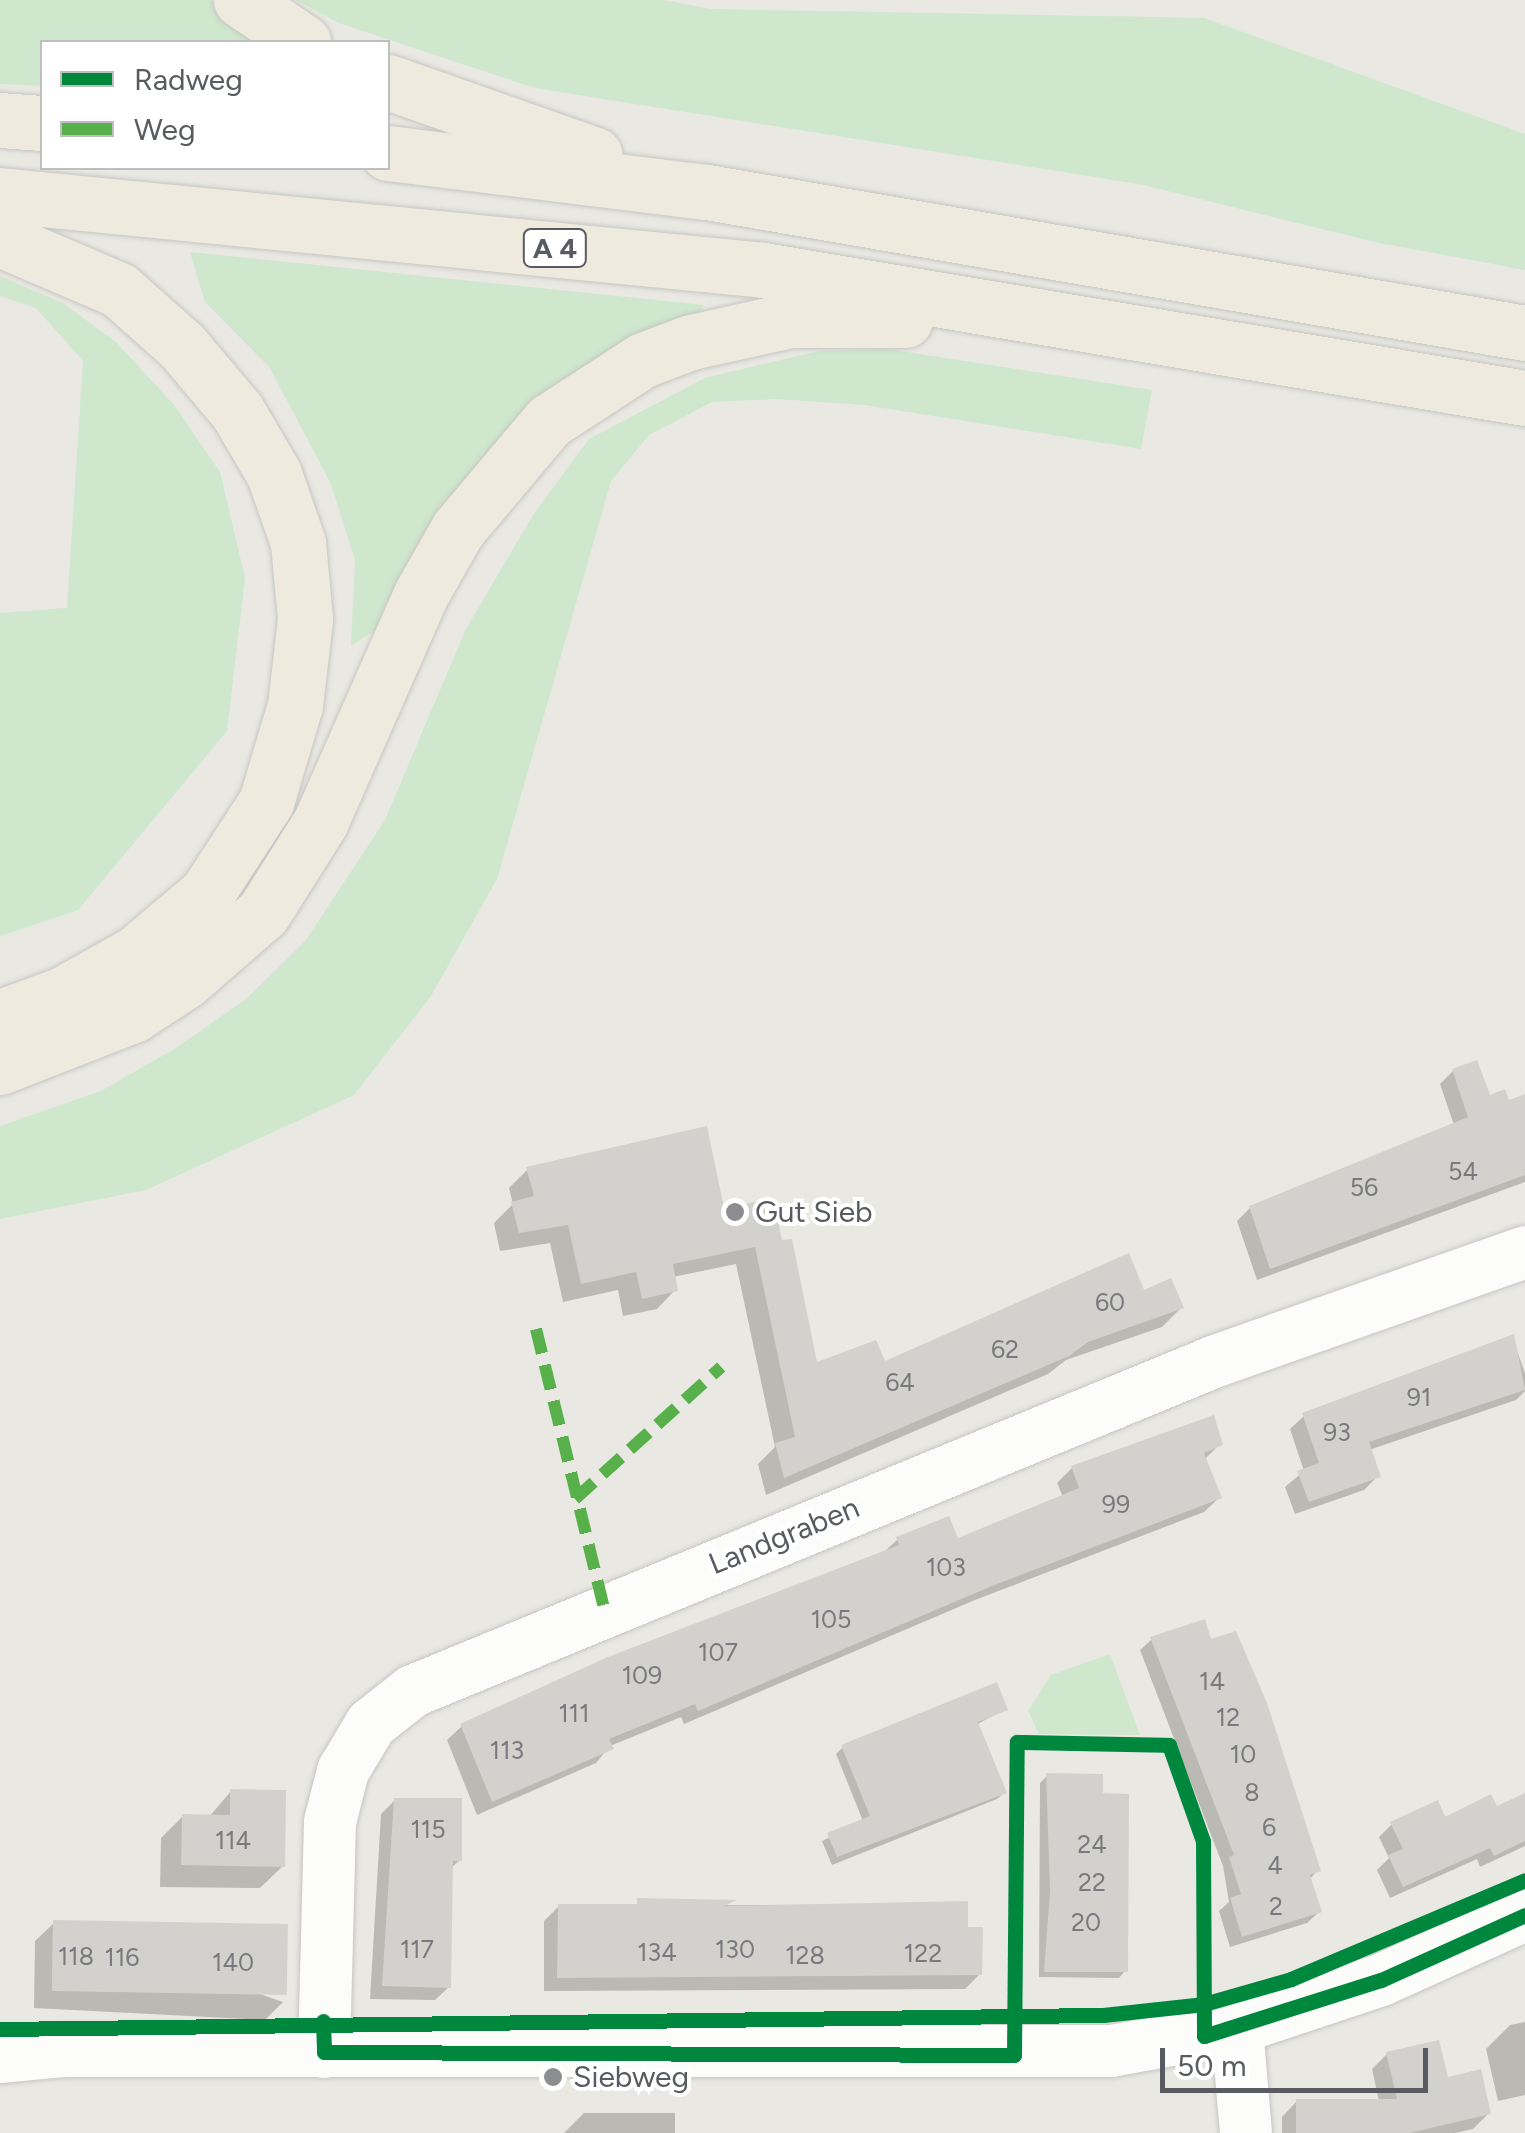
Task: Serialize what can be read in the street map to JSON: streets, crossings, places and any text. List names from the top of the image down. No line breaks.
{"streets":{"highway":["A 4"],"street":["Landgraben"]},"places":["Gut Sieb","Siebweg"],"house_numbers":["54","56","60","62","64","91","93","99","103","105","107","109","14","111","12","113","10","8","6","115","114","24","4","22","2","20","117","130","134","122","128","118","116","140"],"legend":["Radweg","Weg"],"scale_bar":"50 m"}
